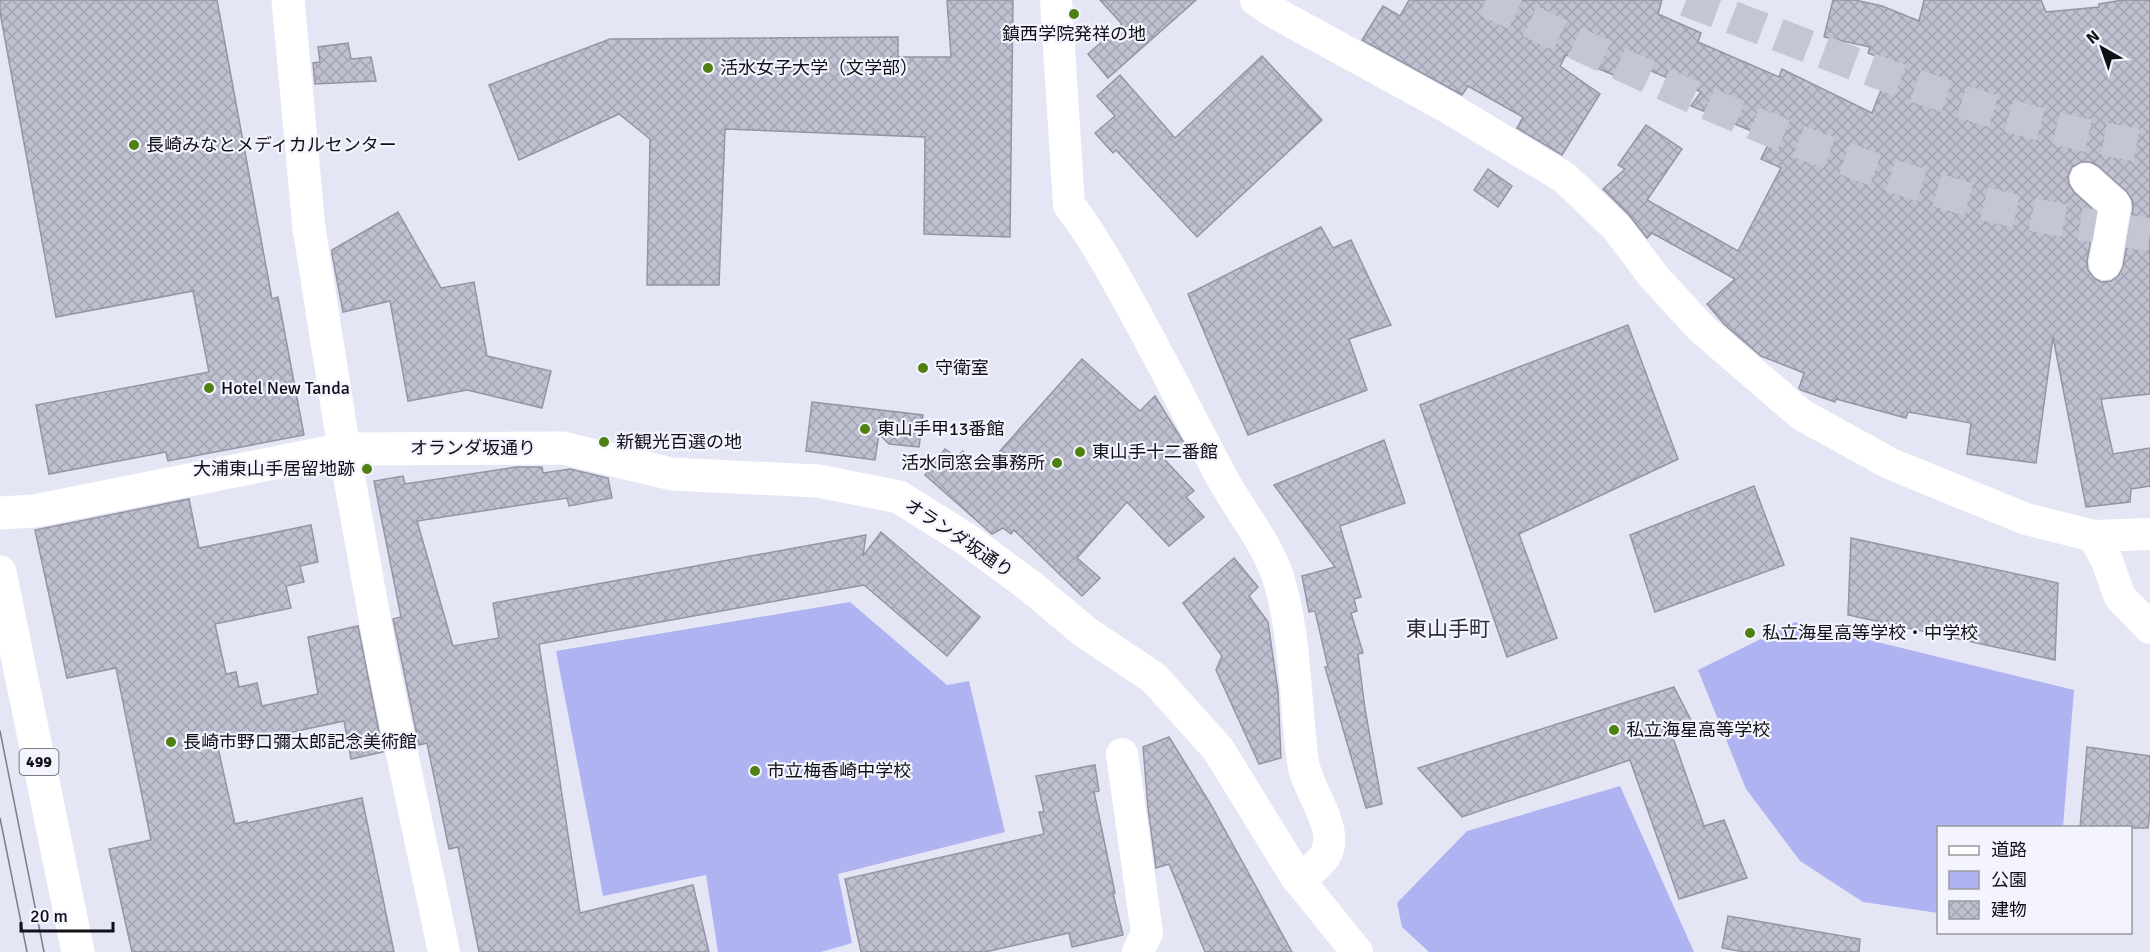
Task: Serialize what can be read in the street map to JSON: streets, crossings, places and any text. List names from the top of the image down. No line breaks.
{"streets":{"main road":["オランダ坂通り","499"]},"districts":["東山手町"],"places":["鎮西学院発祥の地","活水女子大学（文学部）","長崎みなとメディカルセンター","守衛室","Hotel New Tanda","東山手甲13番館","新観光百選の地","東山手十二番館","活水同窓会事務所","大浦東山手居留地跡","私立海星高等学校・中学校","私立海星高等学校","長崎市野口彌太郎記念美術館","市立梅香崎中学校"],"legend":["道路","公園","建物"],"scale_bar":"20 m","north":"top left"}
